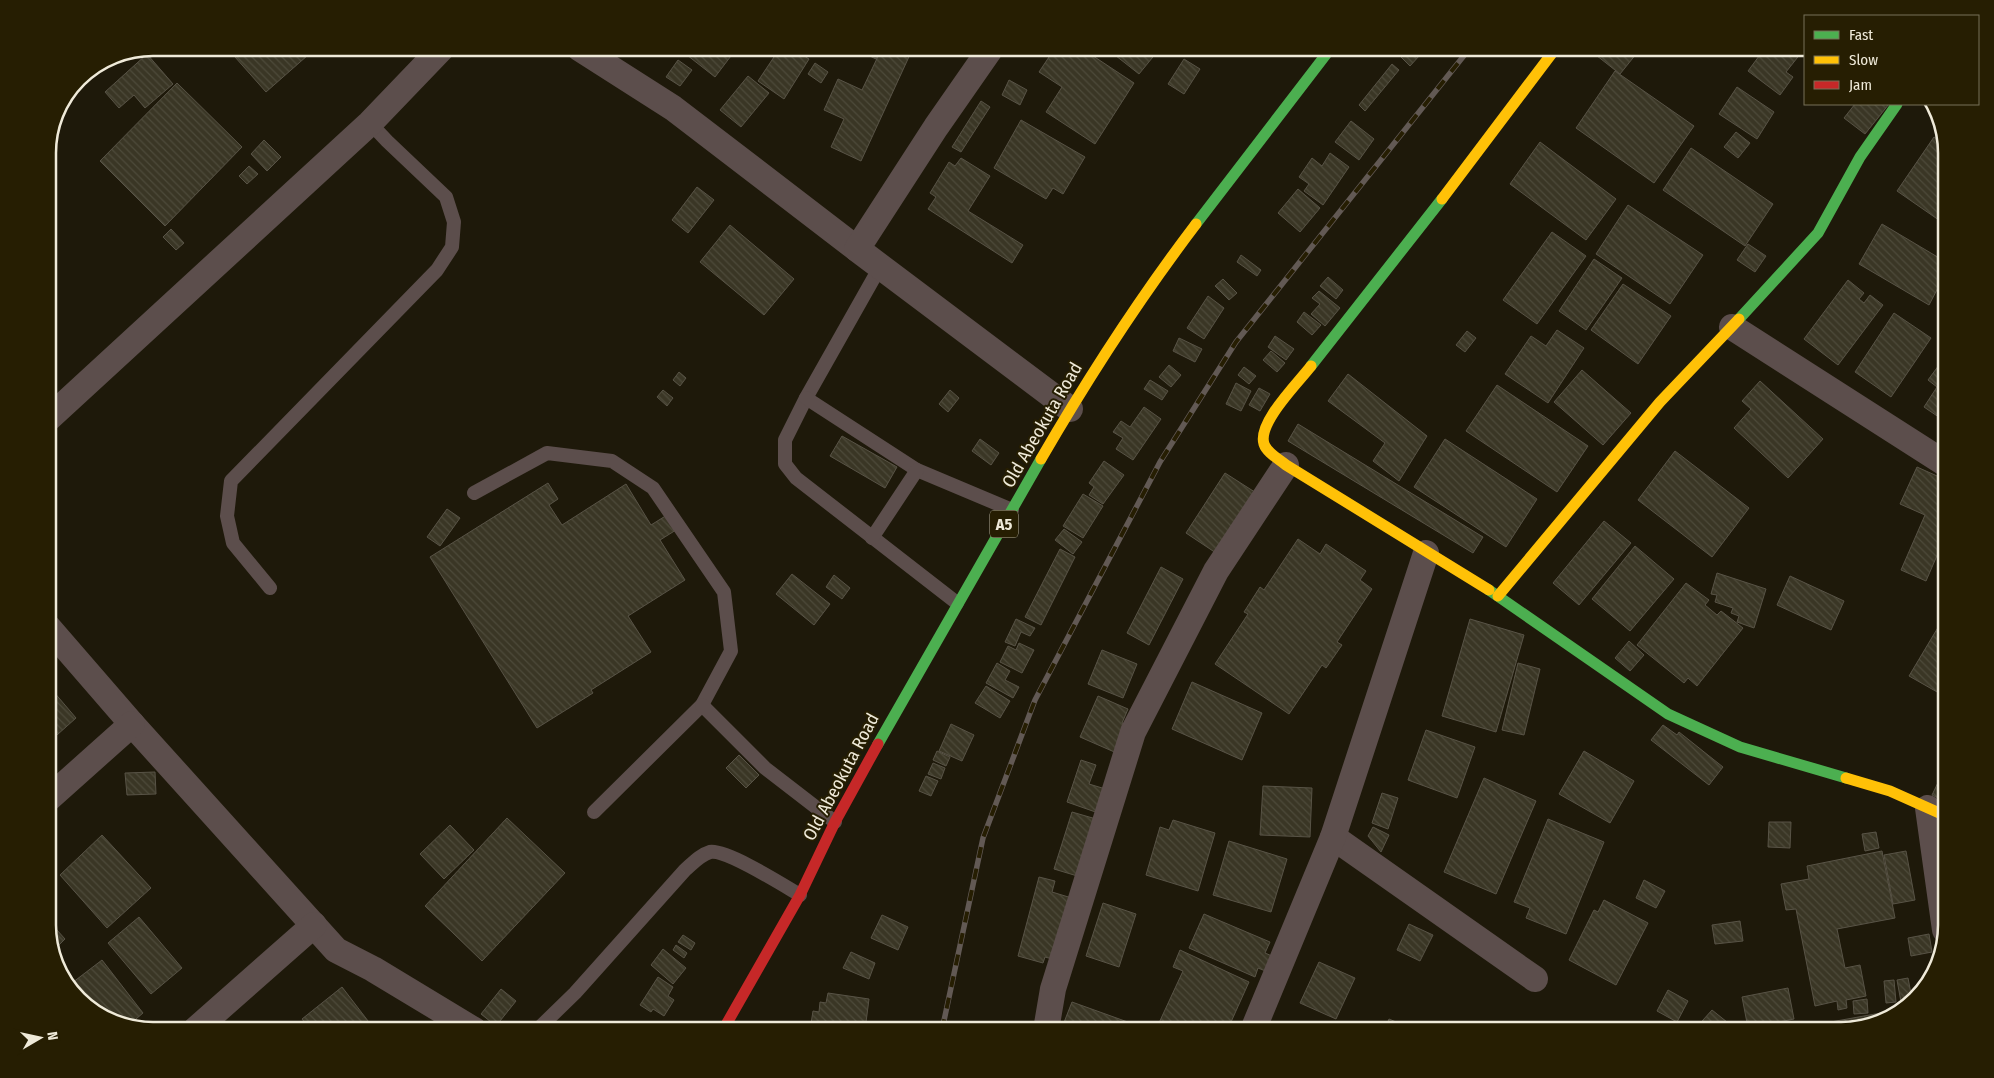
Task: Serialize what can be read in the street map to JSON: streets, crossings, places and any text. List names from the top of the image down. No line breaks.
{"streets":{"main road":["Old Abeokuta Road","A5"]},"legend":["Fast","Slow","Jam"],"north":"right"}
